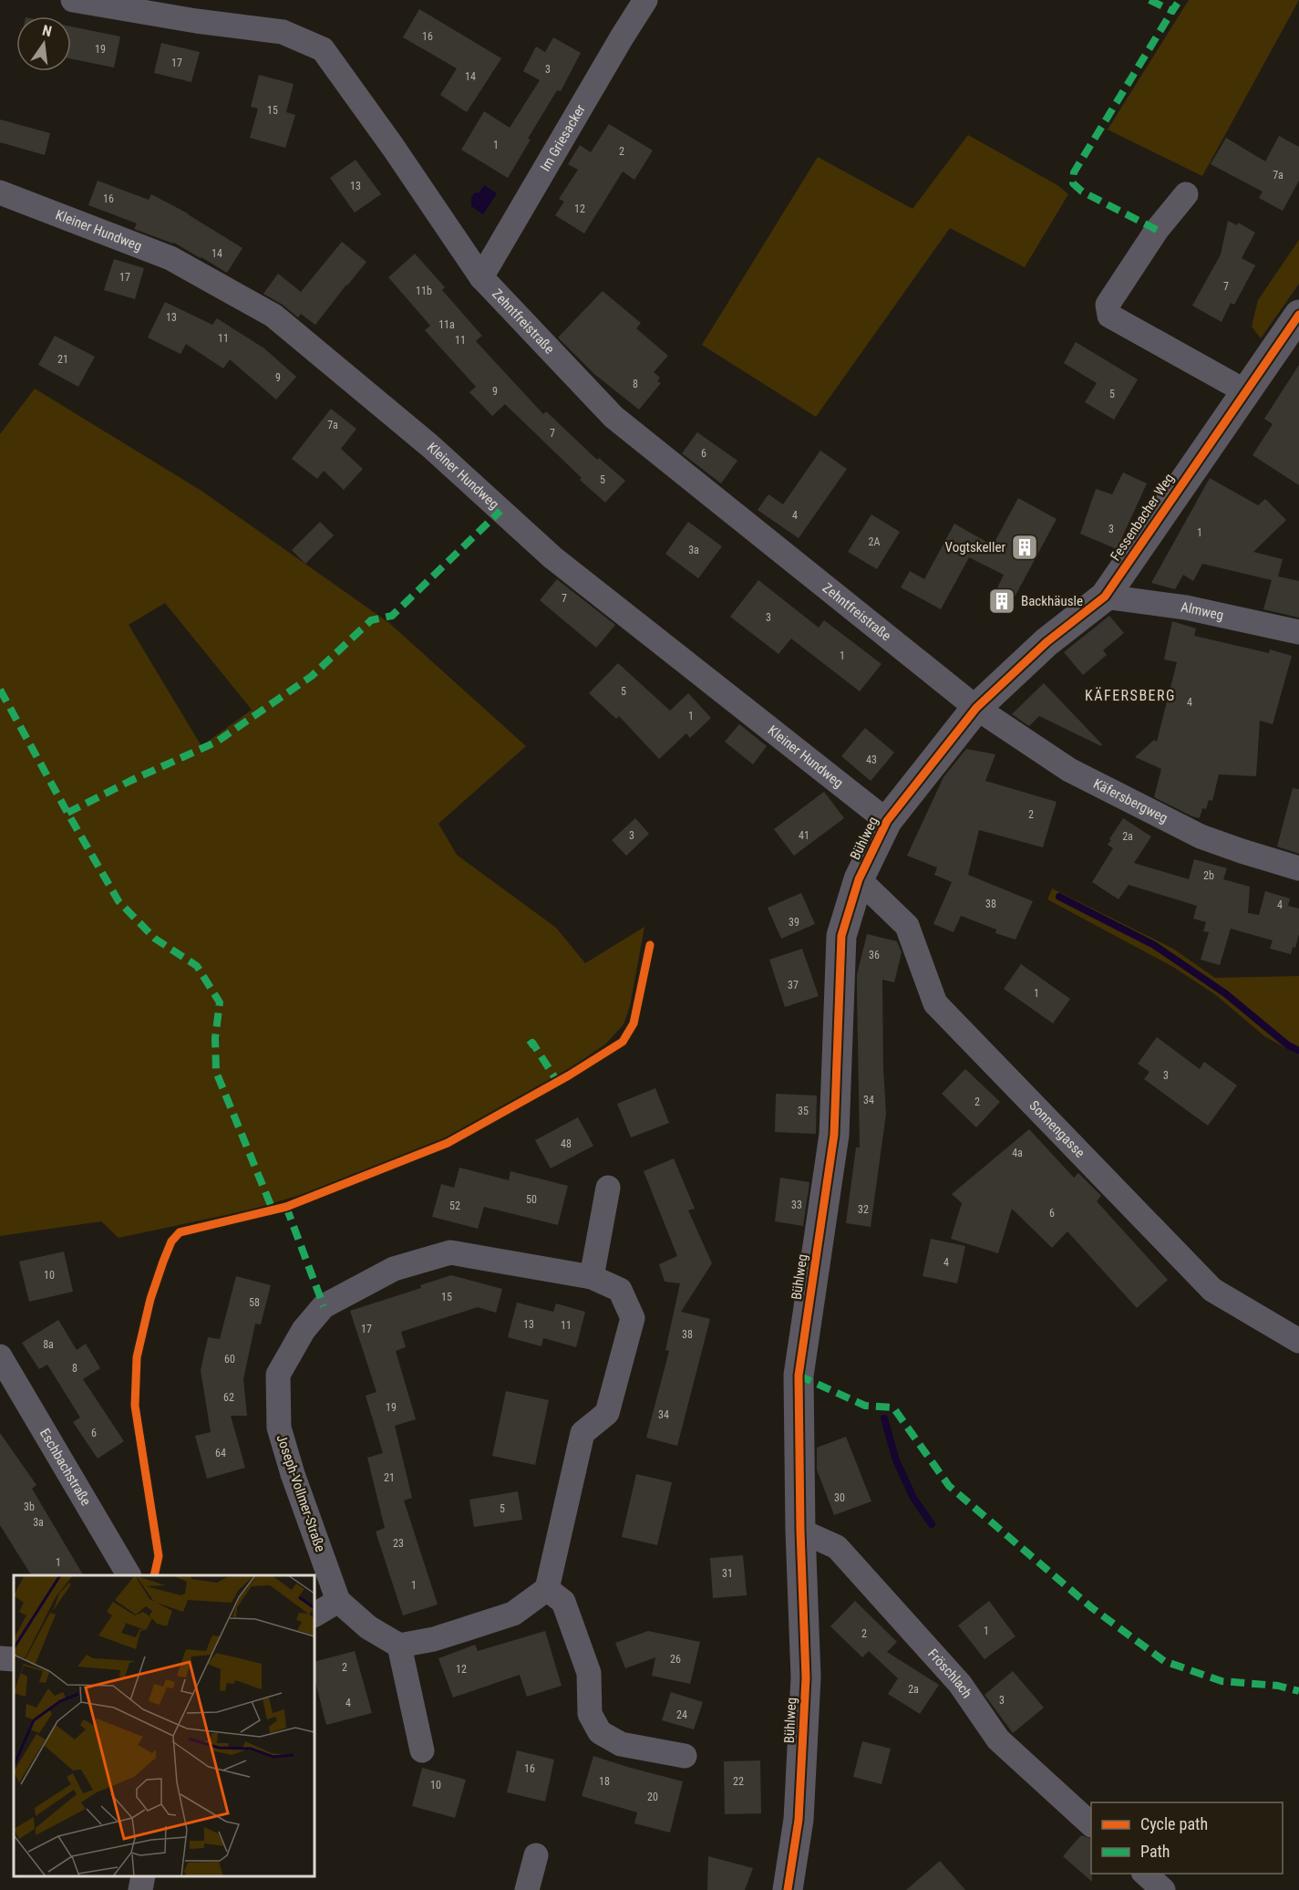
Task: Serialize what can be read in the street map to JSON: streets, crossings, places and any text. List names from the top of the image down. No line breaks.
{"streets":{"street":["Im Griesacker","Kleiner Hundweg","Zehntfreistraße","Fessenbacher Weg","Almweg","Käfersbergweg","Bühlweg","Sonnengasse","Eschbachstraße","Joseph-Vollmer-Straße","Fröschlach"]},"crossings":[["Im Griesacker","Zehntfreistraße"],["Kleiner Hundweg","Bühlweg"],["Zehntfreistraße","Fessenbacher Weg"],["Zehntfreistraße","Käfersbergweg"],["Zehntfreistraße","Bühlweg"],["Fessenbacher Weg","Almweg"],["Fessenbacher Weg","Käfersbergweg"],["Fessenbacher Weg","Bühlweg"],["Käfersbergweg","Bühlweg"],["Bühlweg","Sonnengasse"],["Bühlweg","Fröschlach"]],"districts":["KÄFERSBERG"],"places":{"building":["Vogtskeller","Backhäusle"]},"house_numbers":["16","19","17","3","14","15","1","2","7a","13","16","12","14","17","7","11b","13","11a","11","11","21","9","8","9","5","7a","7","6","5","4","3","1","2A","3a","7","3","1","5","4","1","43","2","3","41","2a","2b","38","4","39","36","37","1","3","34","2","35","48","4a","50","33","52","32","6","4","10","15","58","13","11","17","38","8a","60","8","62","19","34","6","64","21","30","3b","5","3a","23","1","31","1","1","2","26","2","12","2a","3","4","24","16","18","22","10","20"],"legend":["Cycle path","Path"],"north":"top"}
